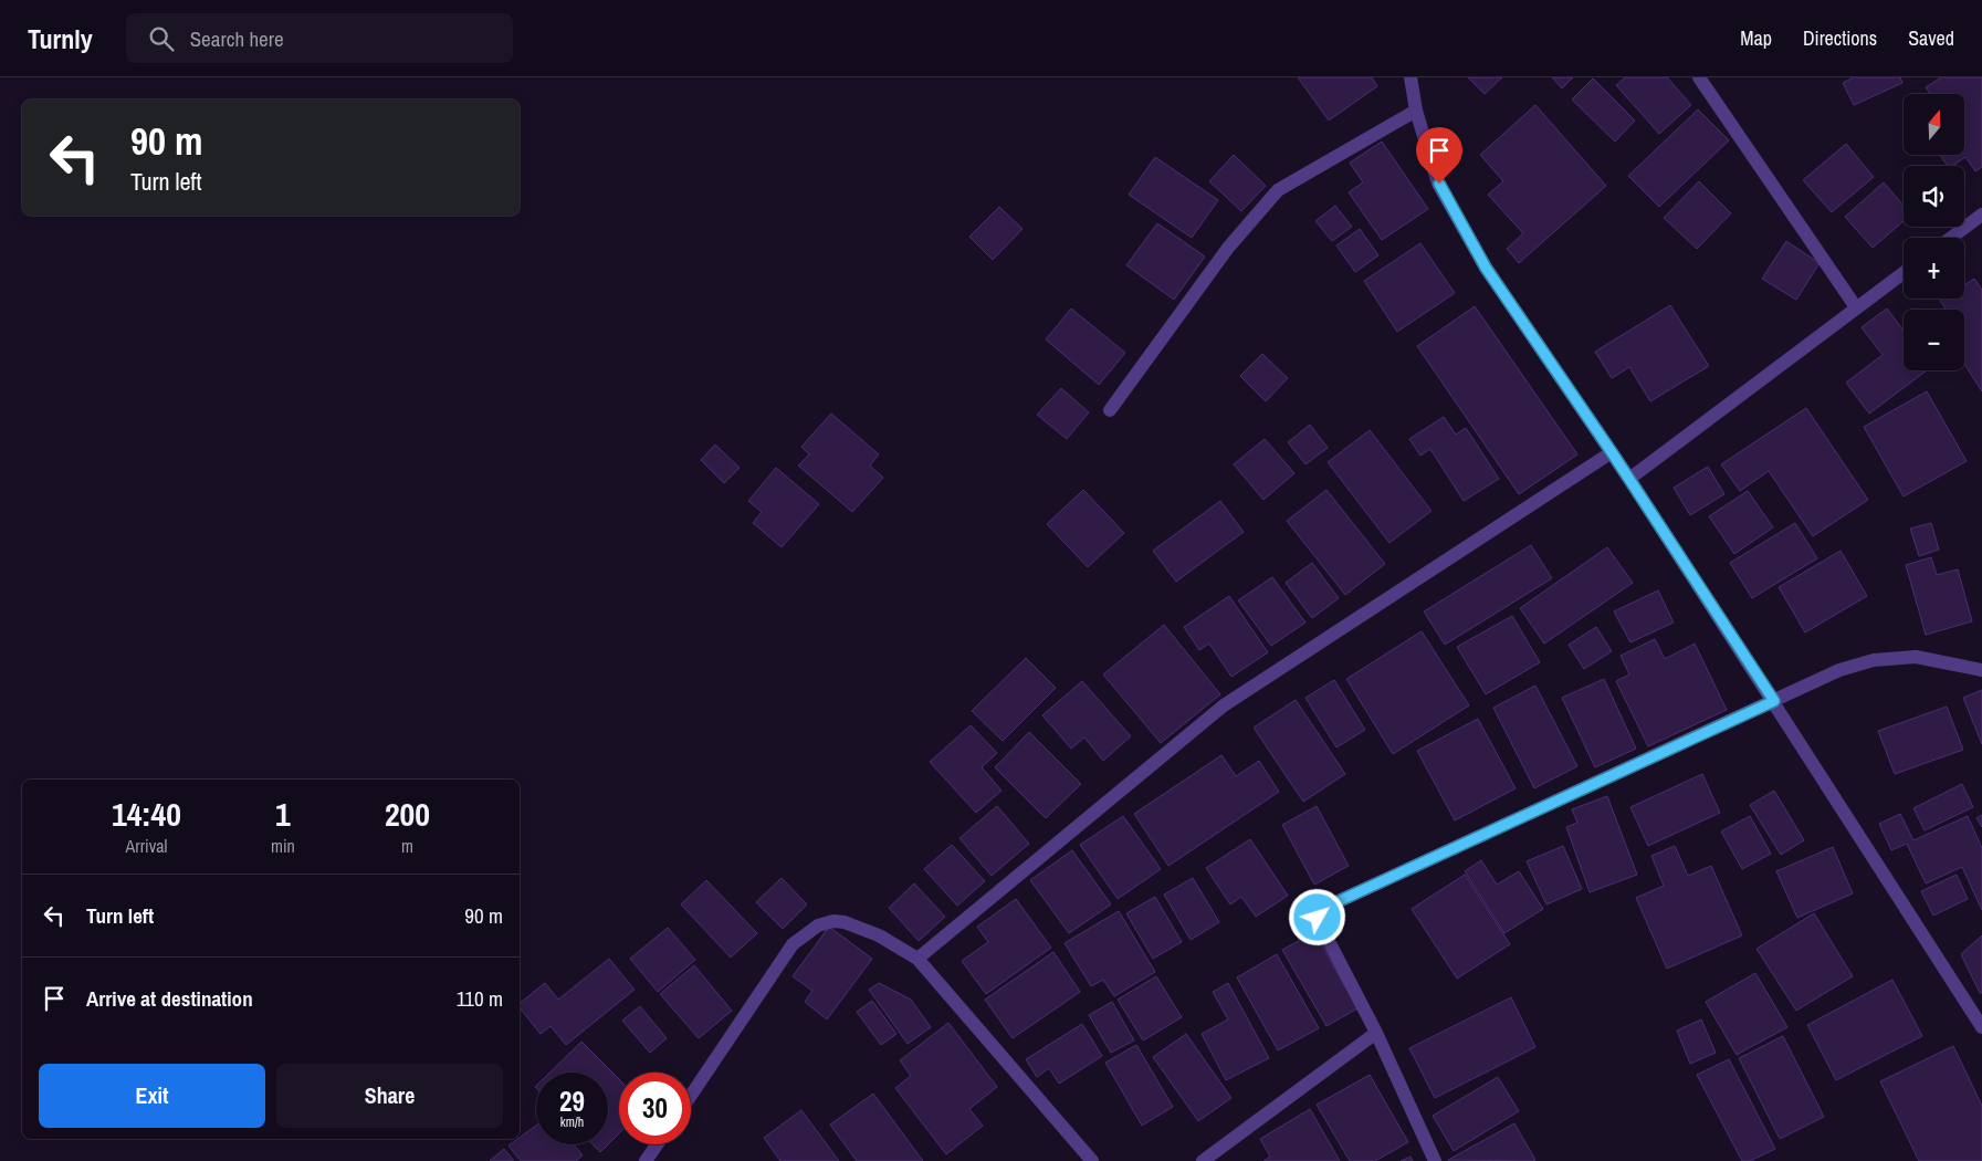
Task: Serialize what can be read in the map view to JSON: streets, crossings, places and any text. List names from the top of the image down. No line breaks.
{"north":"top","page":{"header":"Turnly","search":"Search here","nav":["Map","Directions","Saved"],"map_buttons":["+","−"],"turn":["90 m","Turn left"],"eta":["14:40","Arrival","1","min","200","m"],"list":[{"name":"Turn left","value":"90 m"},{"name":"Arrive at destination","value":"110 m"}],"buttons":["Exit","Share"],"speed":"29 km/h","limit":"30"}}
